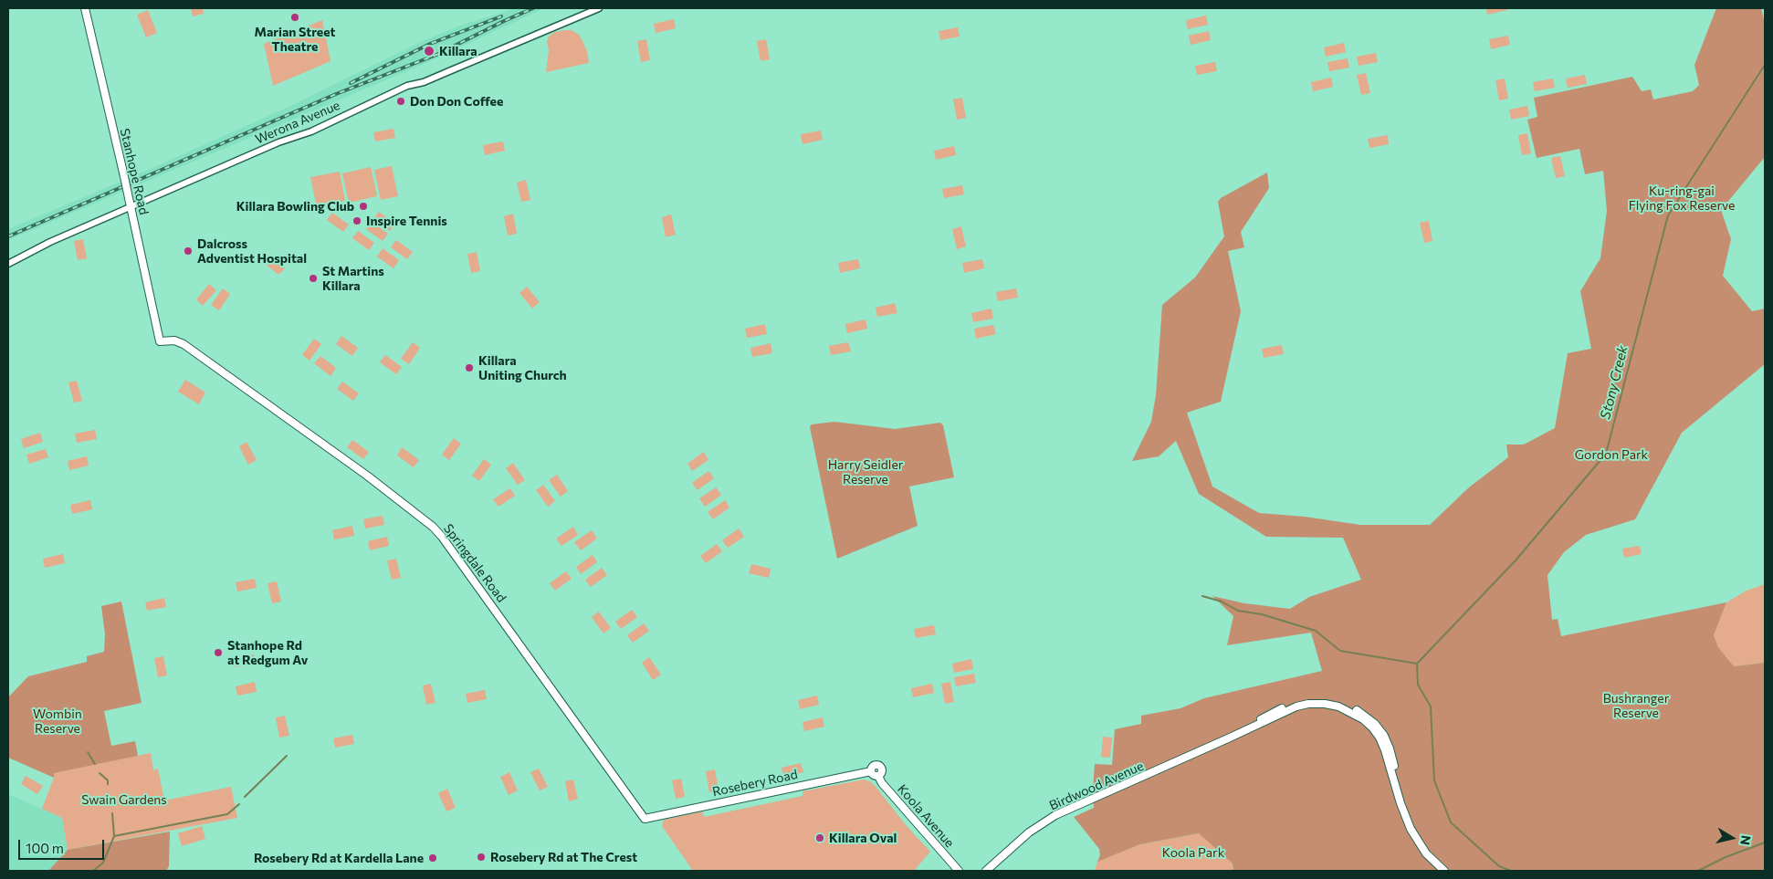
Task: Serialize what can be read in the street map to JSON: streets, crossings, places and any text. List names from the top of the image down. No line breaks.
{"streets":{"main road":["Stanhope Road","Springdale Road","Rosebery Road","Birdwood Avenue","Koola Avenue"],"street":["Werona Avenue"]},"crossings":[["Werona Avenue","Stanhope Road"],["Stanhope Road","Springdale Road"],["Springdale Road","Rosebery Road"],["Rosebery Road","Koola Avenue"]],"water":["Stony Creek"],"parks":["Ku-ring-gai Flying Fox Reserve","Gordon Park","Harry Seidler Reserve","Bushranger Reserve","Wombin Reserve","Swain Gardens","Koola Park"],"places":["Marian Street Theatre","Killara","Don Don Coffee","Killara Bowling Club","Inspire Tennis","Dalcross Adventist Hospital","St Martins Killara","Killara Uniting Church","Stanhope Rd at Redgum Av","Killara Oval","Rosebery Rd at The Crest","Rosebery Rd at Kardella Lane"],"scale_bar":"100 m","north":"right"}
